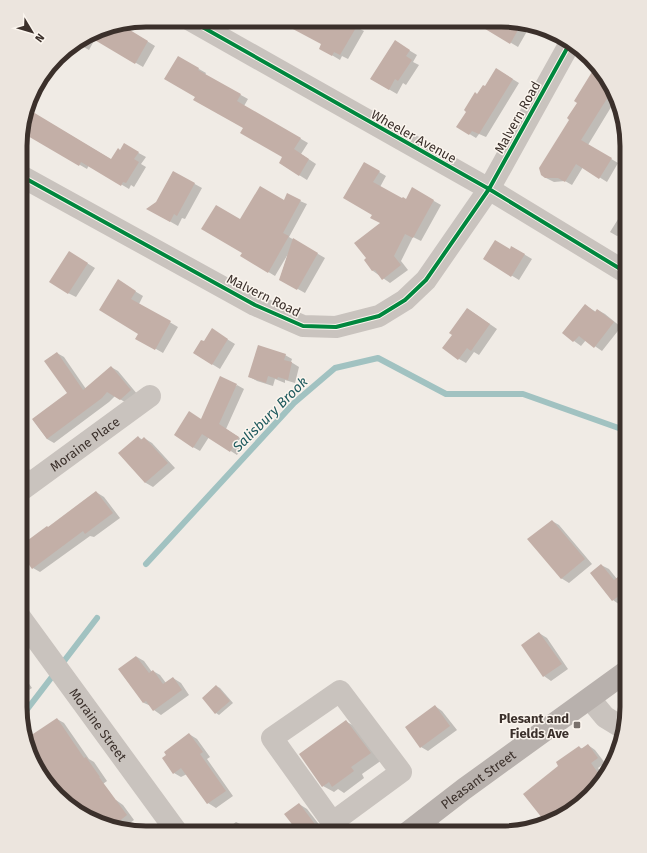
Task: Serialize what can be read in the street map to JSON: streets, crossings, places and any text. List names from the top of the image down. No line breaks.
{"streets":{"main road":["Pleasant Street"],"street":["Malvern Road","Wheeler Avenue","Moraine Place","Moraine Street"]},"crossings":[["Malvern Road","Wheeler Avenue"]],"water":["Salisbury Brook"],"places":{"transit":["Plesant and Fields Ave"]},"north":"bottom right"}
